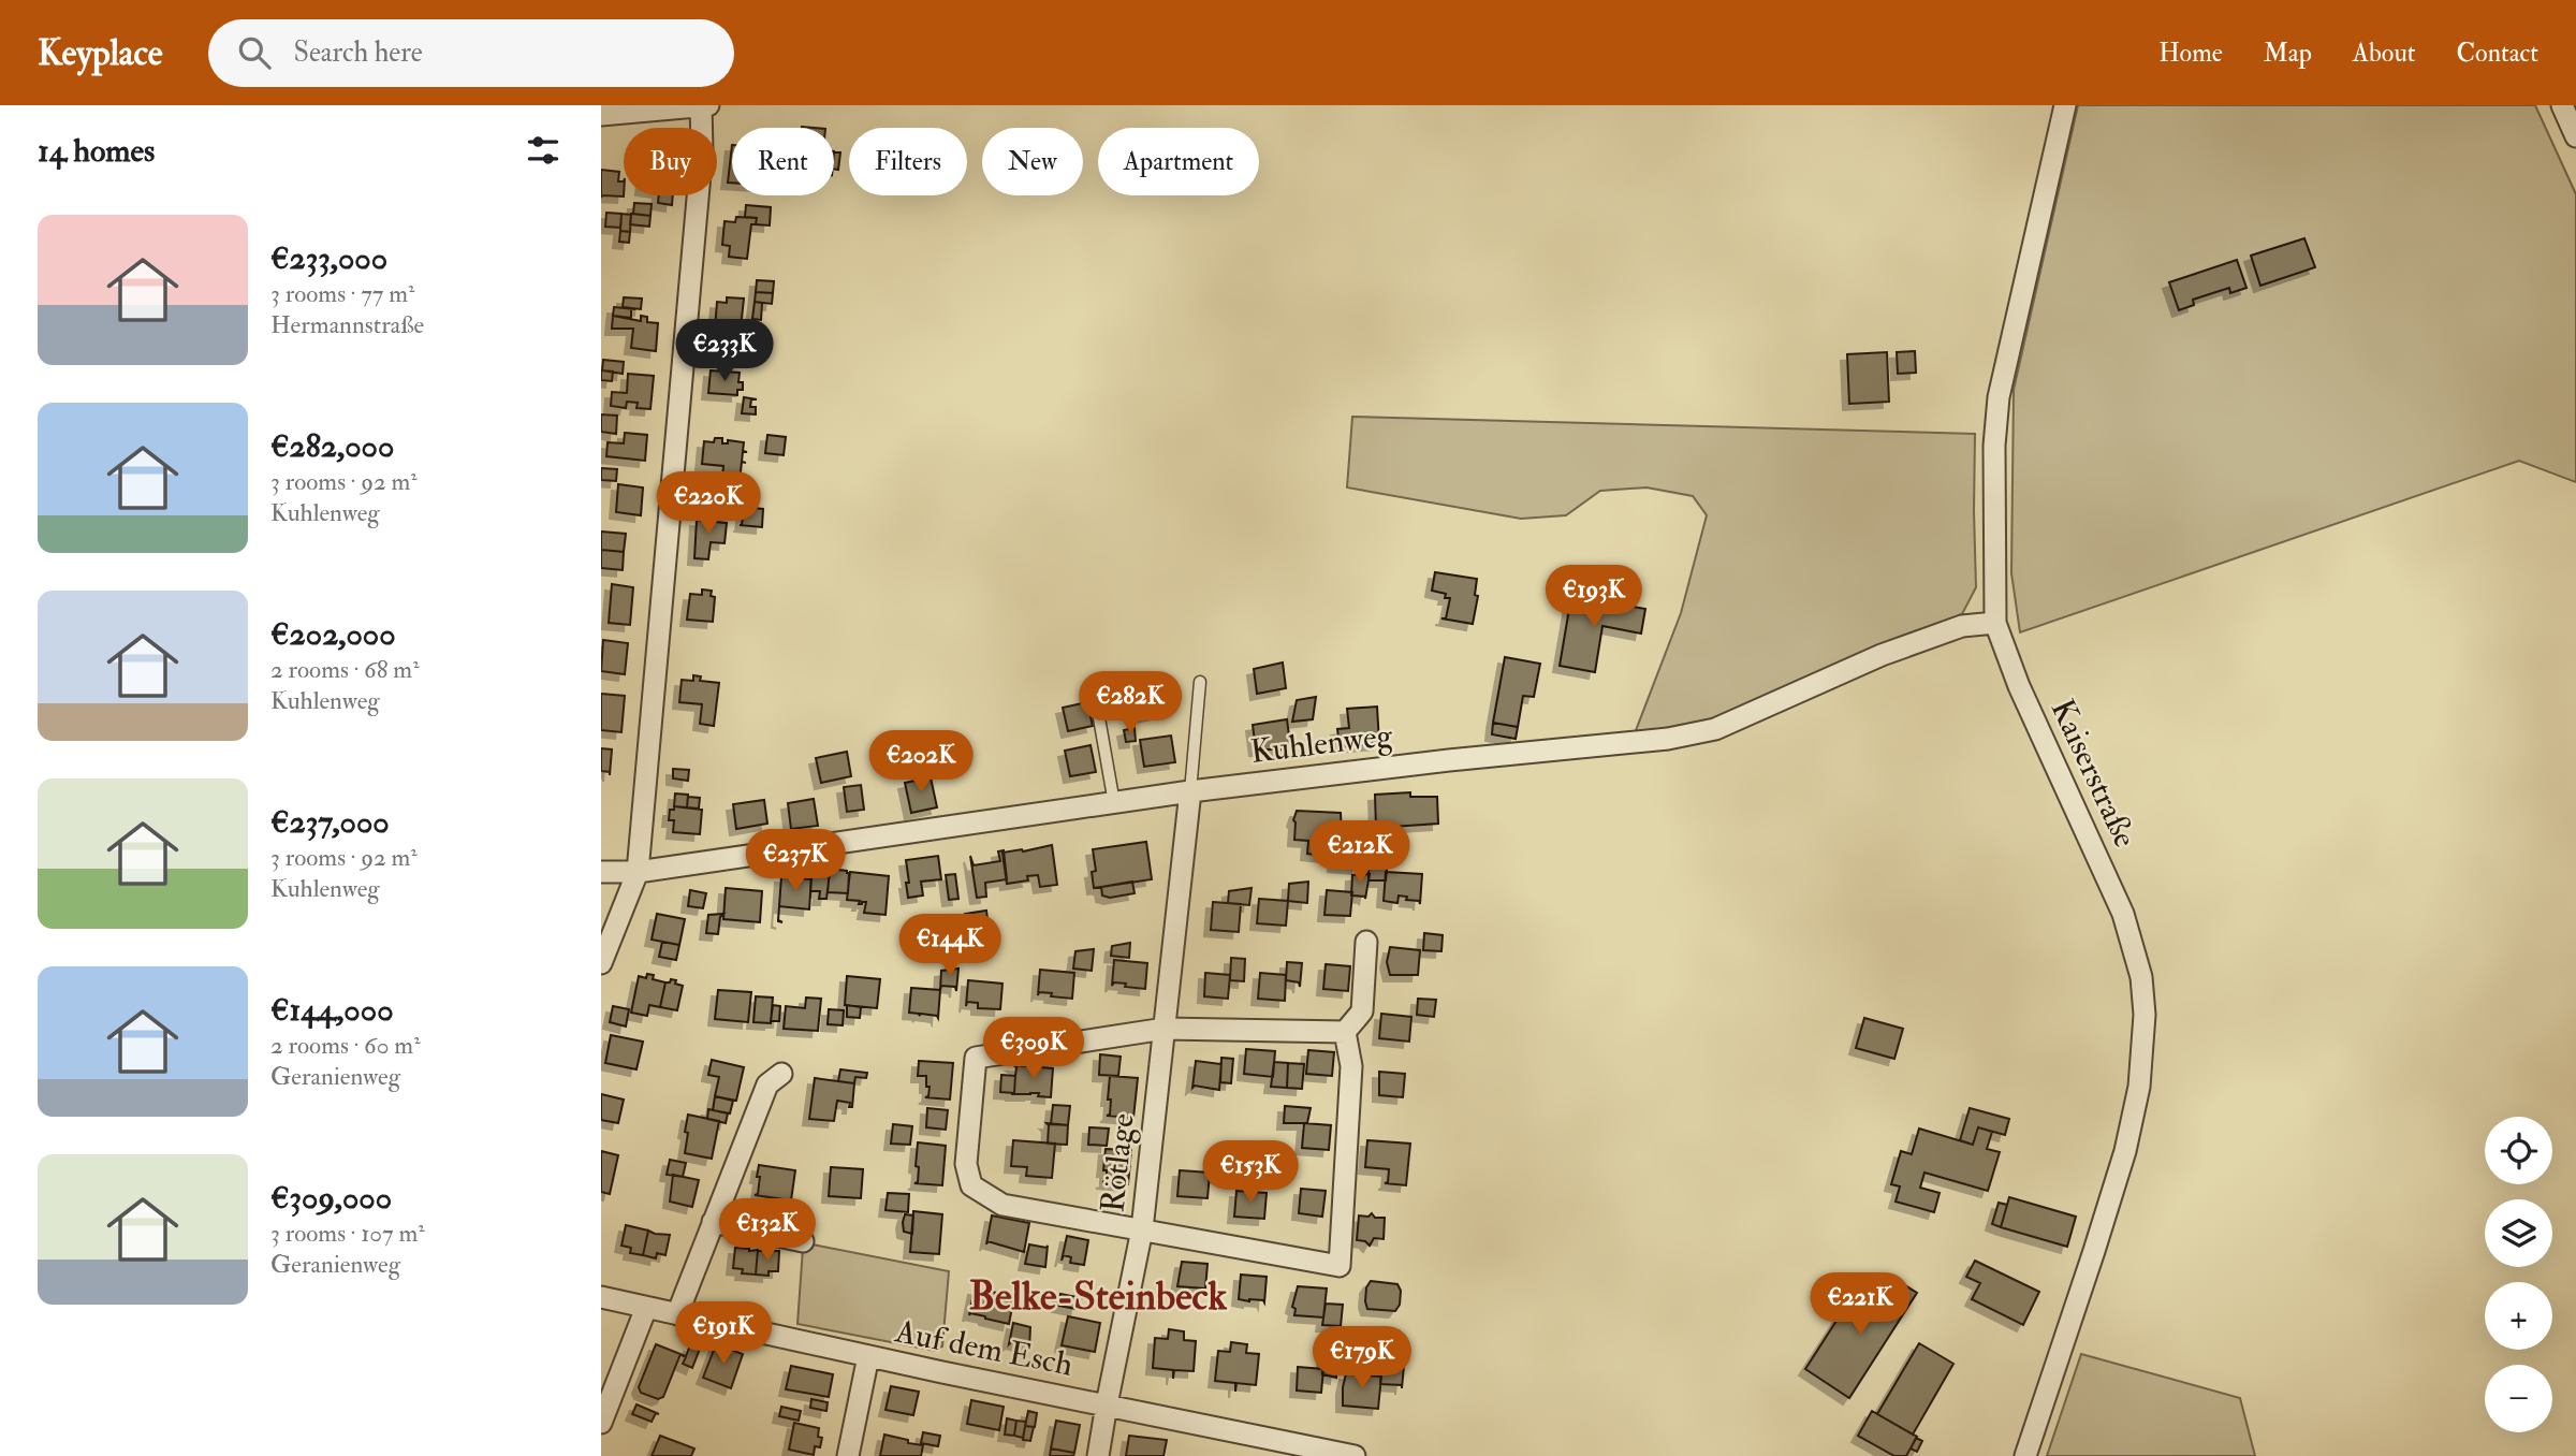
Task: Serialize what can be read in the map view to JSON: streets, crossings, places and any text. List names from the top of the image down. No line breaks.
{"streets":{"street":["Kuhlenweg","Kaiserstraße","Rötlage","Auf dem Esch"]},"crossings":[["Kuhlenweg","Kaiserstraße"],["Kuhlenweg","Rötlage"],["Rötlage","Auf dem Esch"]],"districts":["Belke-Steinbeck"],"page":{"header":"Keyplace","search":"Search here","nav":["Home","Map","About","Contact"],"heading":"14 homes","chip":["Buy","Rent","Filters","New","Apartment"],"list":[{"name":"€233,000","note":"3 rooms · 77 m² · Hermannstraße"},{"name":"€282,000","note":"3 rooms · 92 m² · Kuhlenweg"},{"name":"€202,000","note":"2 rooms · 68 m² · Kuhlenweg"},{"name":"€237,000","note":"3 rooms · 92 m² · Kuhlenweg"},{"name":"€144,000","note":"2 rooms · 60 m² · Geranienweg"},{"name":"€309,000","note":"3 rooms · 107 m² · Geranienweg"}],"price":["€233K","€220K","€193K","€282K","€202K","€212K","€237K","€144K","€309K","€153K","€132K","€221K","€191K","€179K"],"map_buttons":["+","−"]}}
